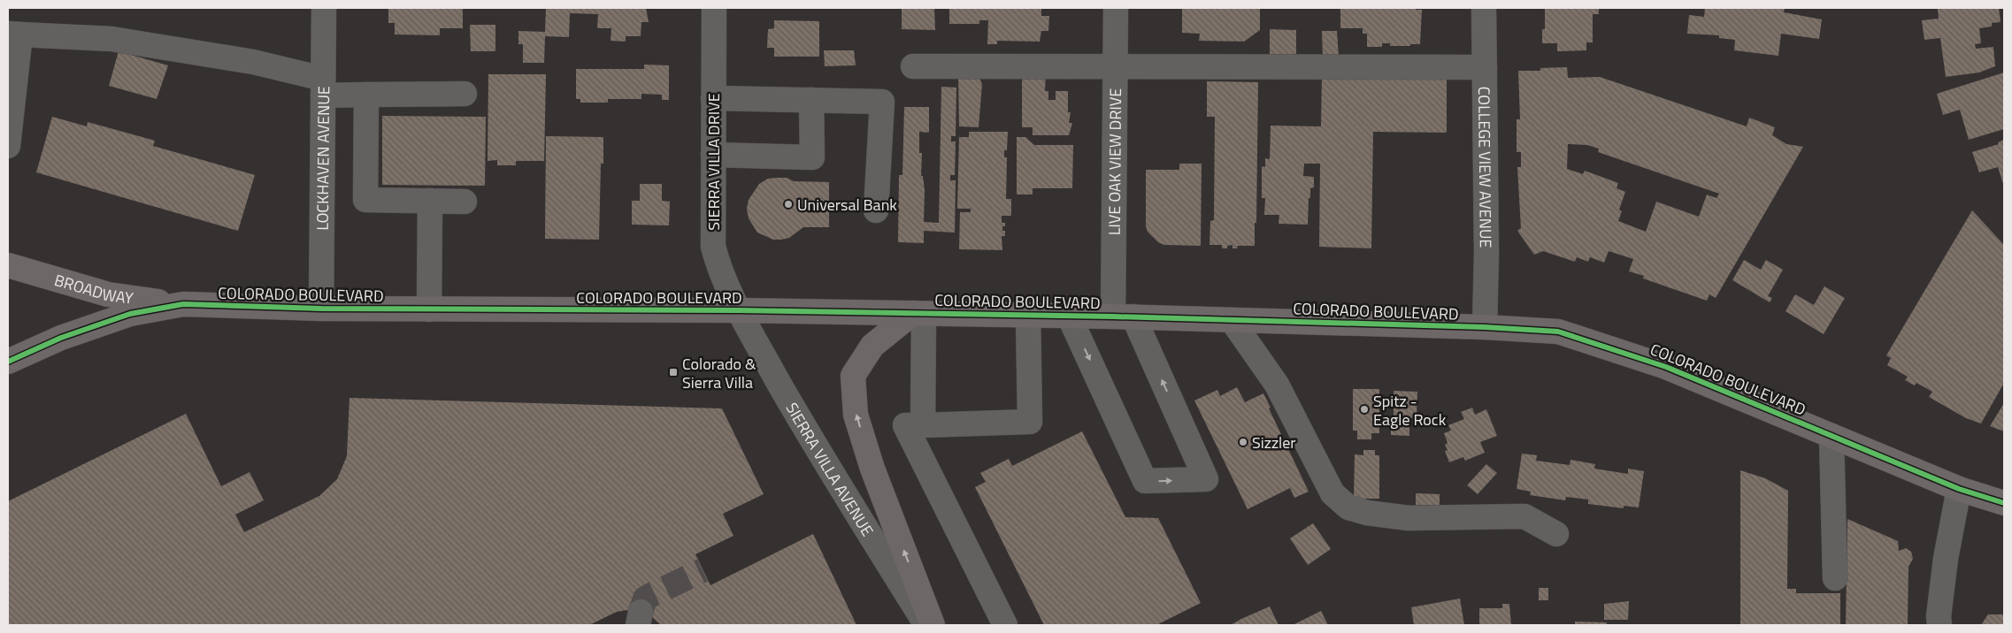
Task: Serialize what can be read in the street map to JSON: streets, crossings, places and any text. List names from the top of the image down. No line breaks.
{"streets":{"main road":["BROADWAY","COLORADO BOULEVARD"],"street":["LOCKHAVEN AVENUE","SIERRA VILLA DRIVE","LIVE OAK VIEW DRIVE","COLLEGE VIEW AVENUE","SIERRA VILLA AVENUE"]},"crossings":[["LOCKHAVEN AVENUE","COLORADO BOULEVARD"],["SIERRA VILLA DRIVE","COLORADO BOULEVARD"],["SIERRA VILLA DRIVE","SIERRA VILLA AVENUE"],["LIVE OAK VIEW DRIVE","COLORADO BOULEVARD"],["COLLEGE VIEW AVENUE","COLORADO BOULEVARD"],["BROADWAY","COLORADO BOULEVARD"],["COLORADO BOULEVARD","SIERRA VILLA AVENUE"]],"places":{"other":["Universal Bank","Spitz - Eagle Rock","Sizzler"],"transit":["Colorado & Sierra Villa"]}}
